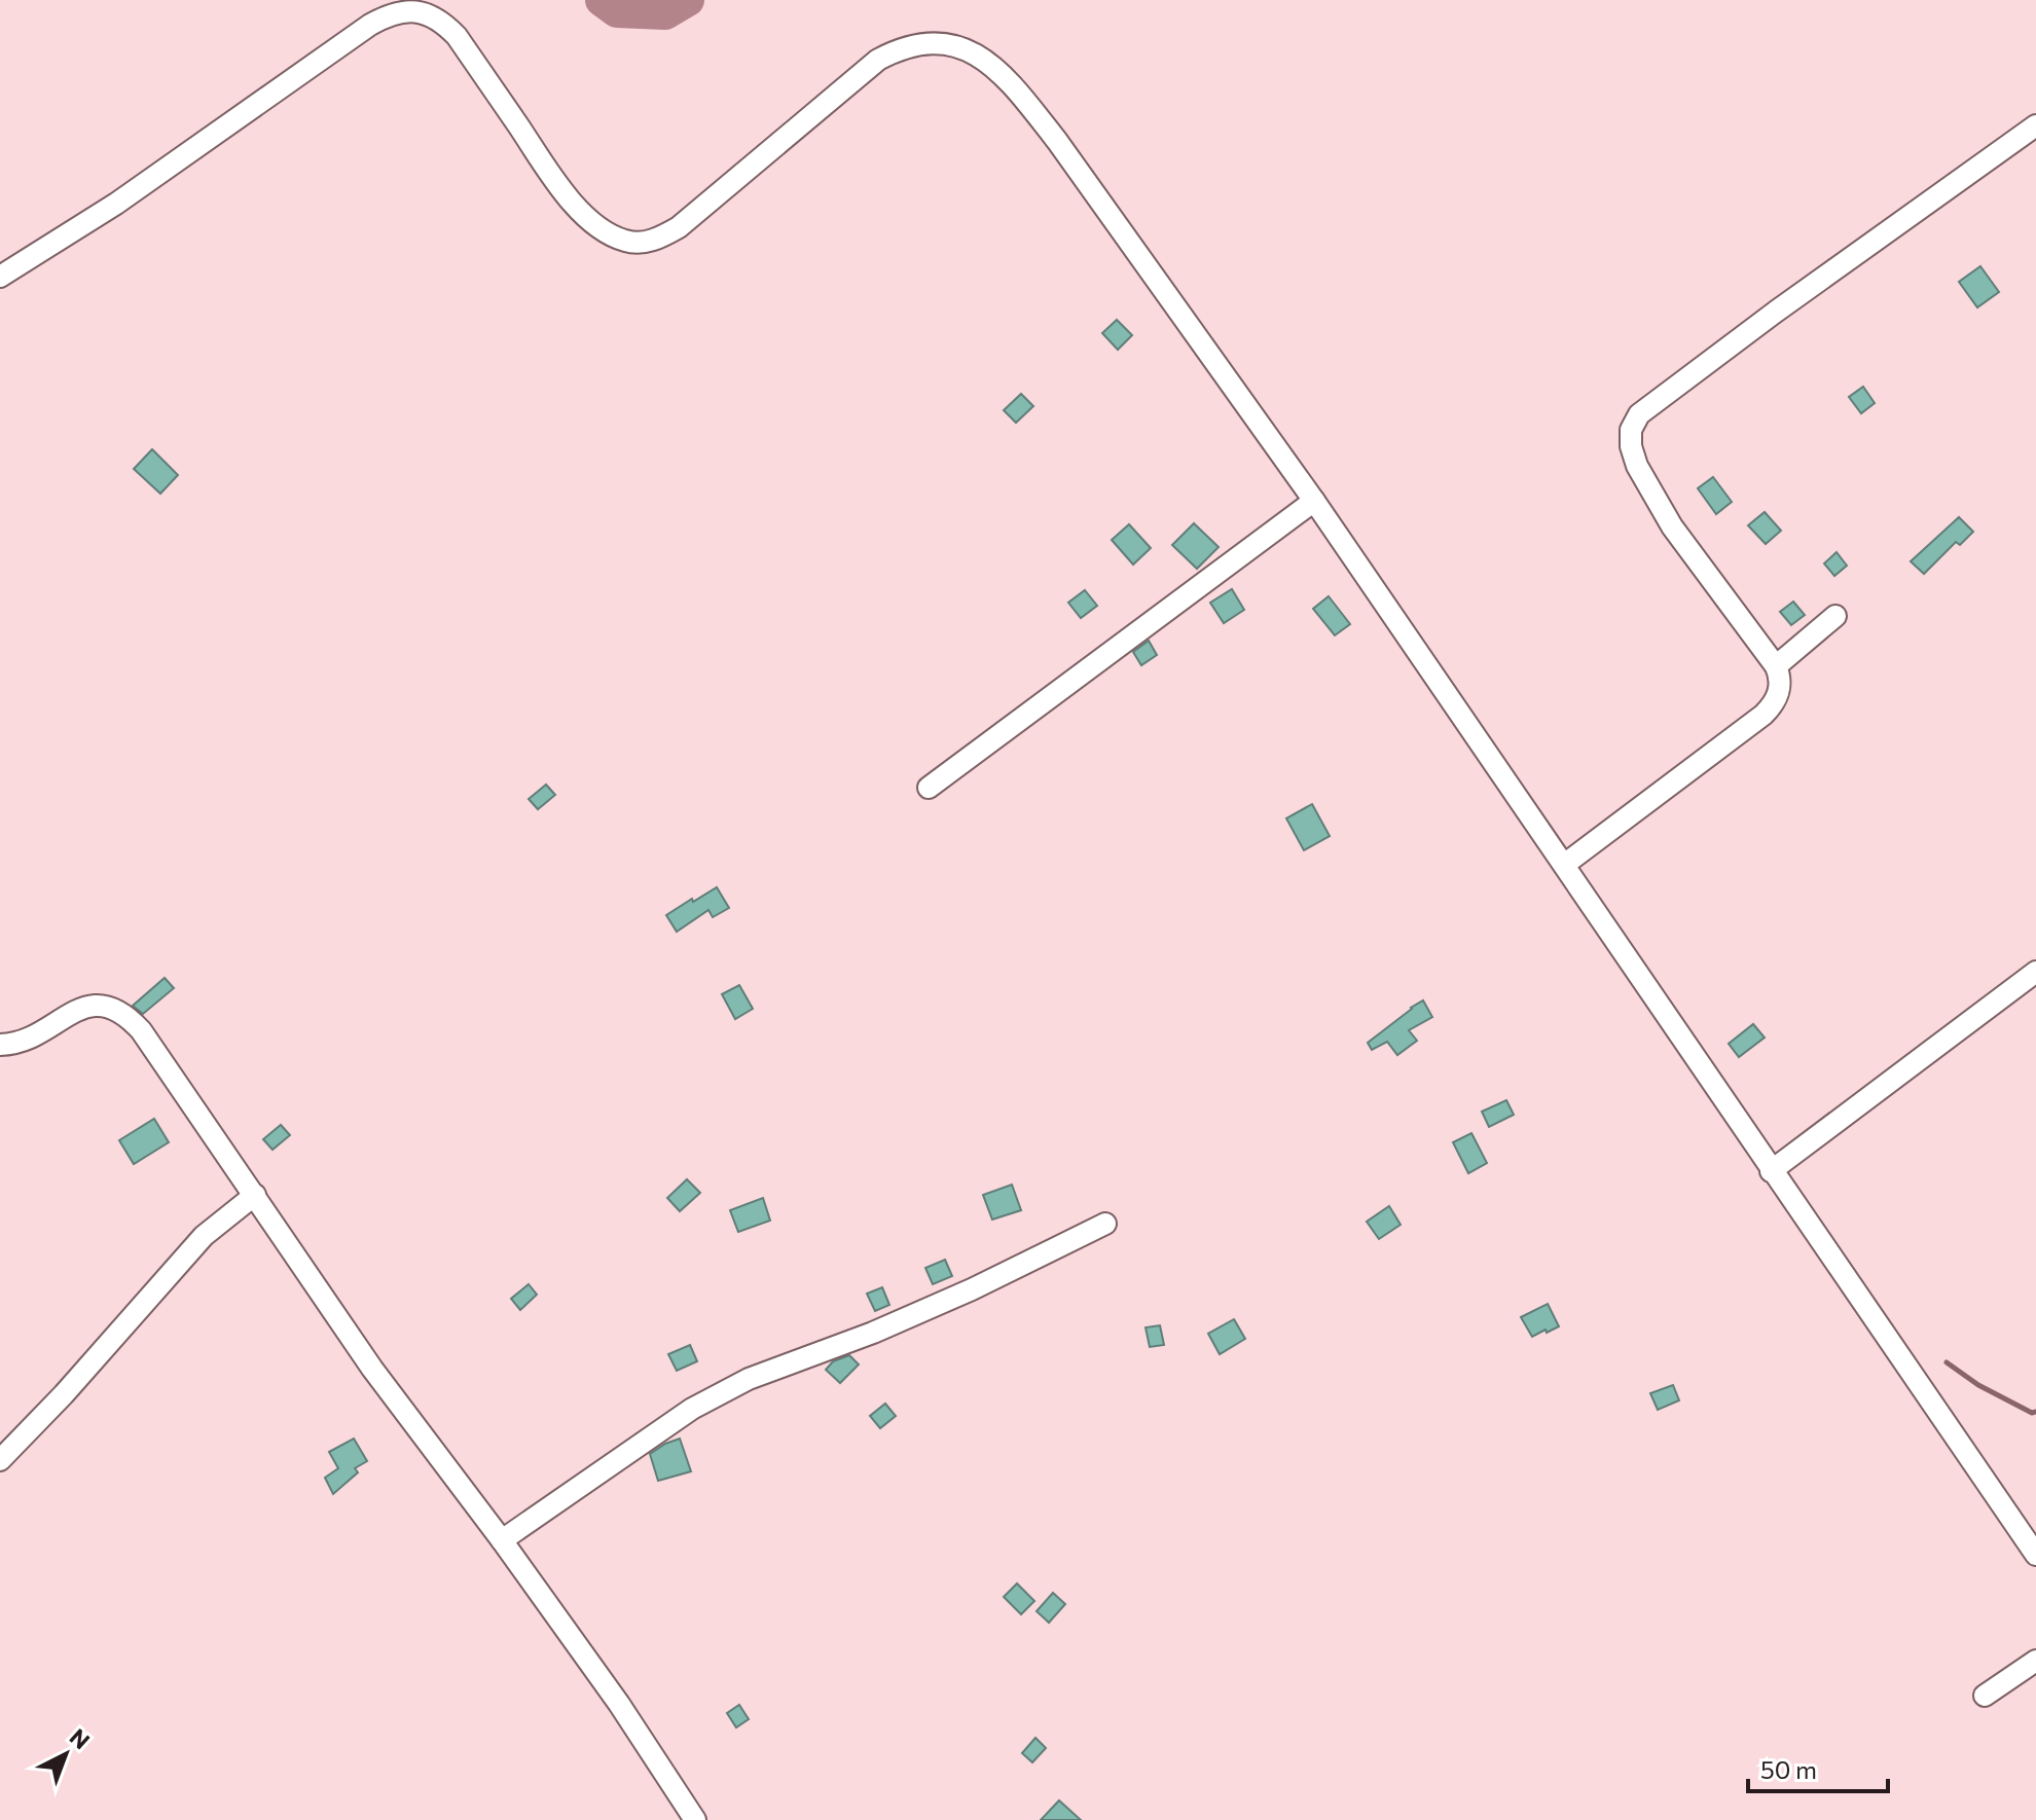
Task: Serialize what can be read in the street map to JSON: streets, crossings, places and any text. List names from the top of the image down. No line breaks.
{"scale_bar":"50 m","north":"top right"}
